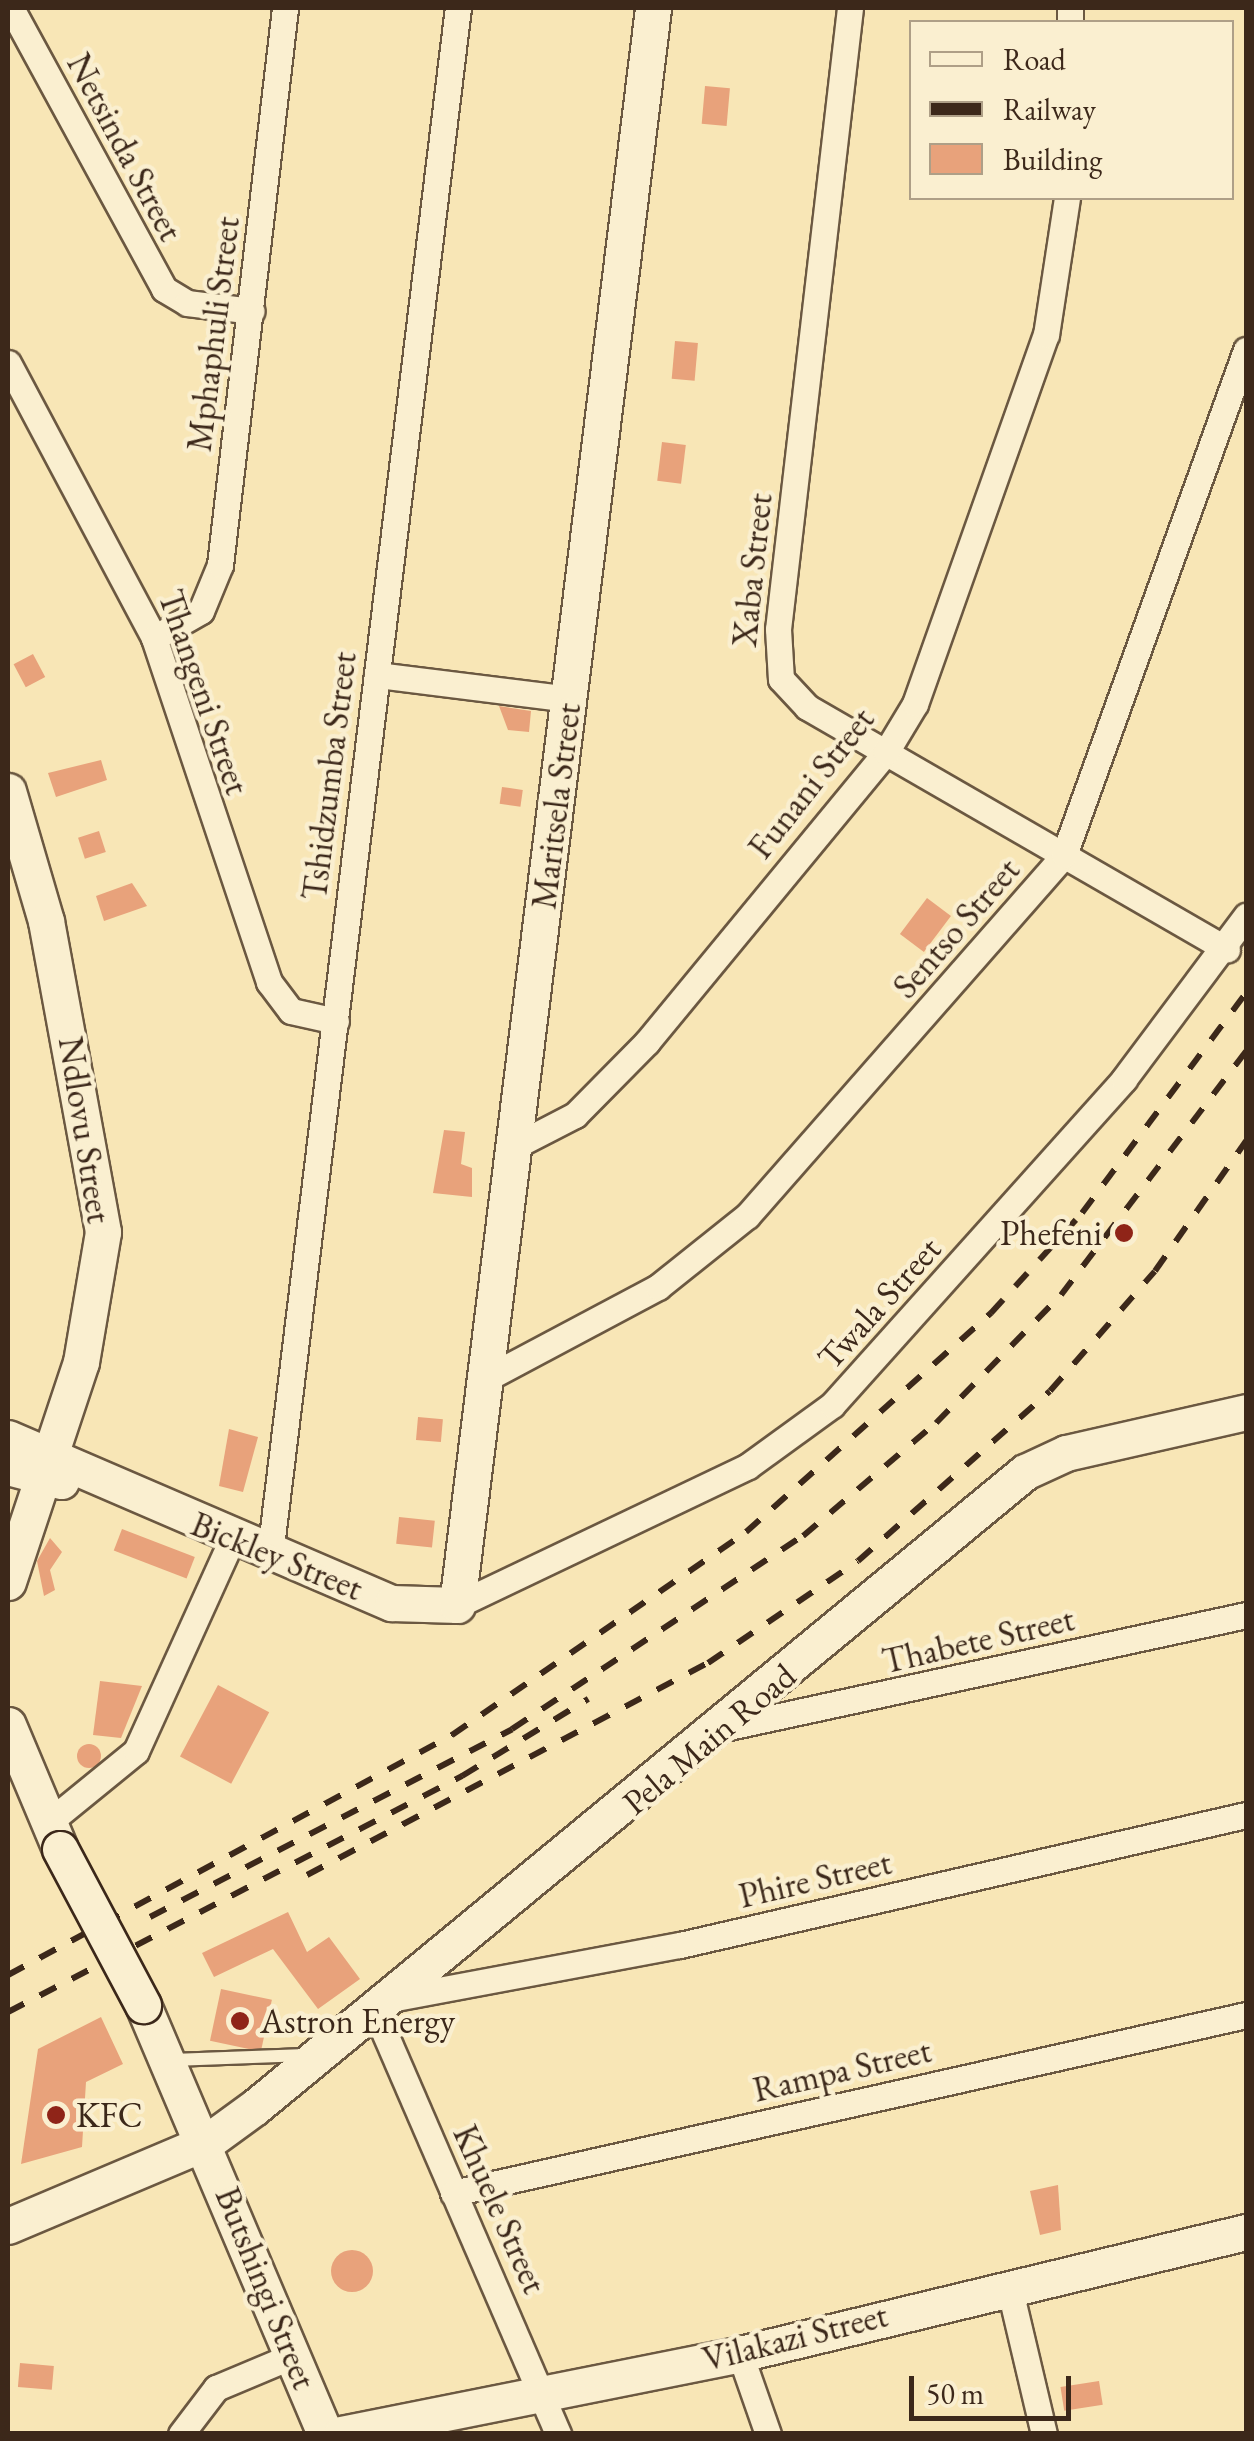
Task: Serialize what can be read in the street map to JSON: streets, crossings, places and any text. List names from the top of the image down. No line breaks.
{"streets":{"street":["Netsinda Street","Mphaphuli Street","Xaba Street","Thangeni Street","Tshidzumba Street","Funani Street","Maritsela Street","Sentso Street","Ndlovu Street","Twala Street","Bickley Street","Thabete Street","Pela Main Road","Phire Street","Rampa Street","Khuele Street","Butshingi Street","Vilakazi Street"]},"crossings":[["Netsinda Street","Mphaphuli Street"],["Mphaphuli Street","Thangeni Street"],["Xaba Street","Funani Street"],["Xaba Street","Sentso Street"],["Xaba Street","Twala Street"],["Thangeni Street","Tshidzumba Street"],["Tshidzumba Street","Bickley Street"],["Funani Street","Maritsela Street"],["Maritsela Street","Sentso Street"],["Maritsela Street","Twala Street"],["Maritsela Street","Bickley Street"],["Ndlovu Street","Bickley Street"],["Twala Street","Bickley Street"],["Thabete Street","Pela Main Road"],["Pela Main Road","Phire Street"],["Pela Main Road","Khuele Street"],["Pela Main Road","Butshingi Street"],["Phire Street","Khuele Street"],["Rampa Street","Khuele Street"],["Khuele Street","Vilakazi Street"]],"places":["Phefeni","Astron Energy","KFC"],"legend":["Road","Railway","Building"],"scale_bar":"50 m"}
